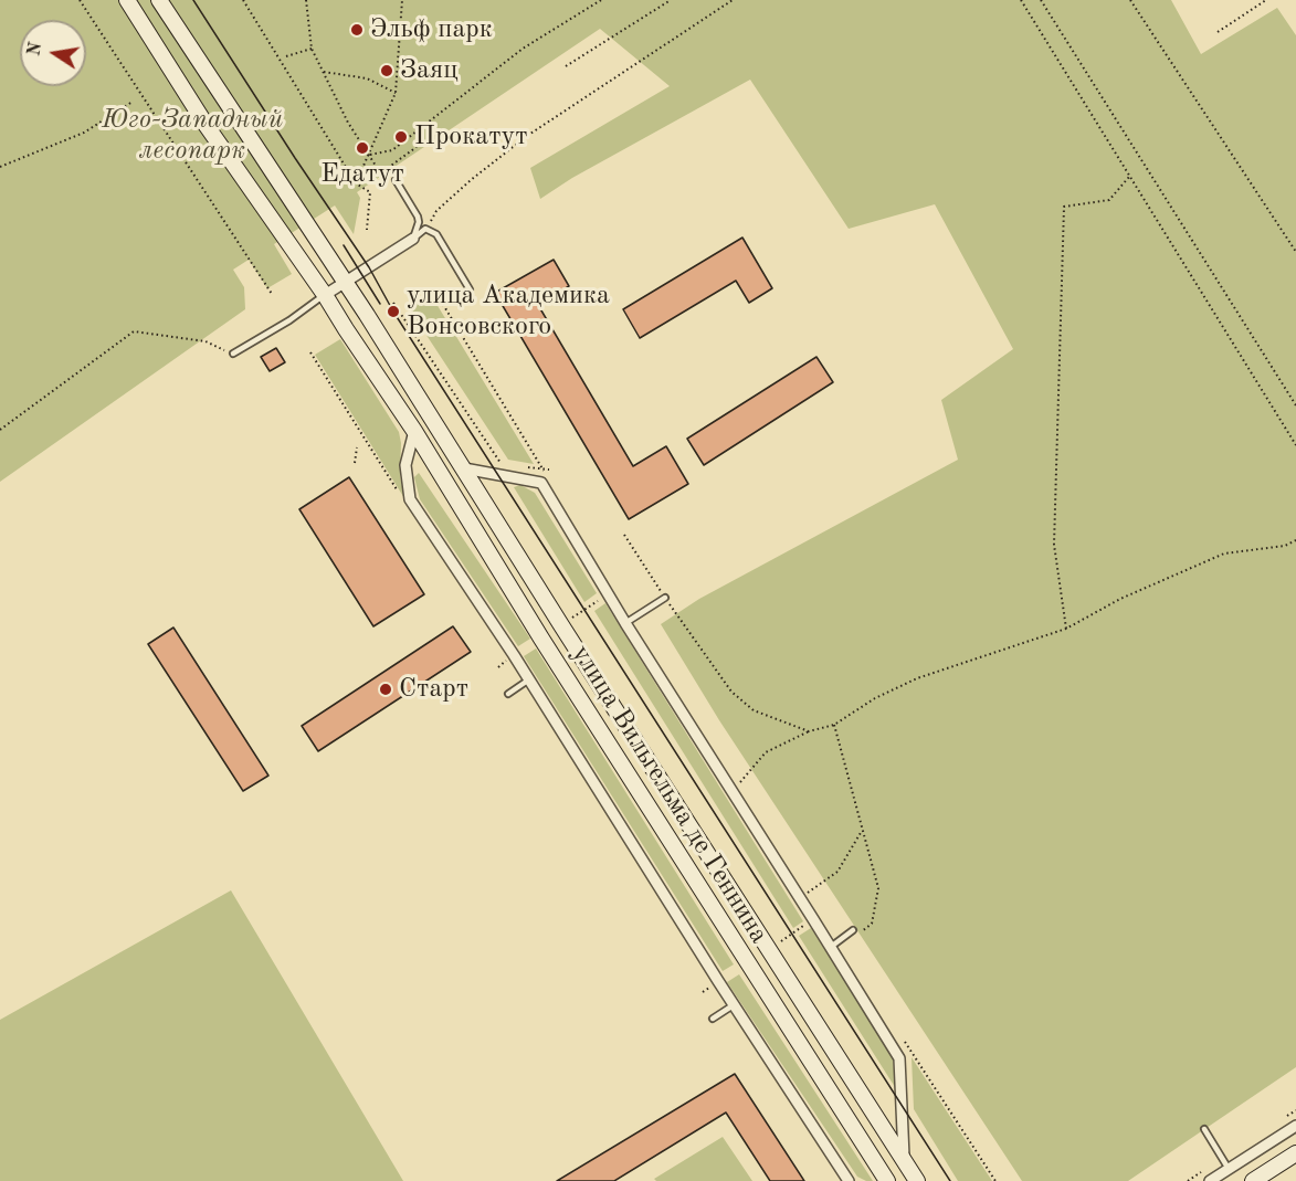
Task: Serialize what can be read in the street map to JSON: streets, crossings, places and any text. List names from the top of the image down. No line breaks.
{"streets":{"main road":["улица Вильгельма де Геннина"]},"parks":["Юго-Западный лесопарк"],"places":["Эльф парк","Заяц","Прокатут","Едатут","улица Академика Вонсовского","Старт"],"north":"left"}
